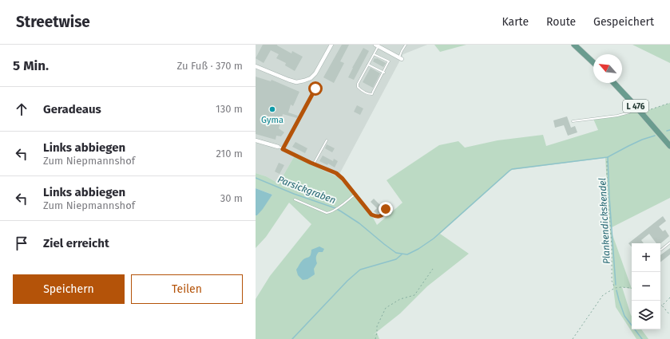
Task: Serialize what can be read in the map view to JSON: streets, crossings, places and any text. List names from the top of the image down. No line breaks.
{"streets":{"main road":["L 476"]},"water":["Parsickgraben","Plankendickskendel"],"places":["Gyma"],"north":"top left","page":{"header":"Streetwise","nav":["Karte","Route","Gespeichert"],"heading":["5 Min.","Zu Fuß · 370 m"],"list":[["Geradeaus","130 m"],["Links abbiegen","Zum Niepmannshof","210 m"],["Links abbiegen","Zum Niepmannshof","30 m"],"Ziel erreicht"],"map_buttons":["+","−"],"buttons":["Speichern","Teilen"]}}
